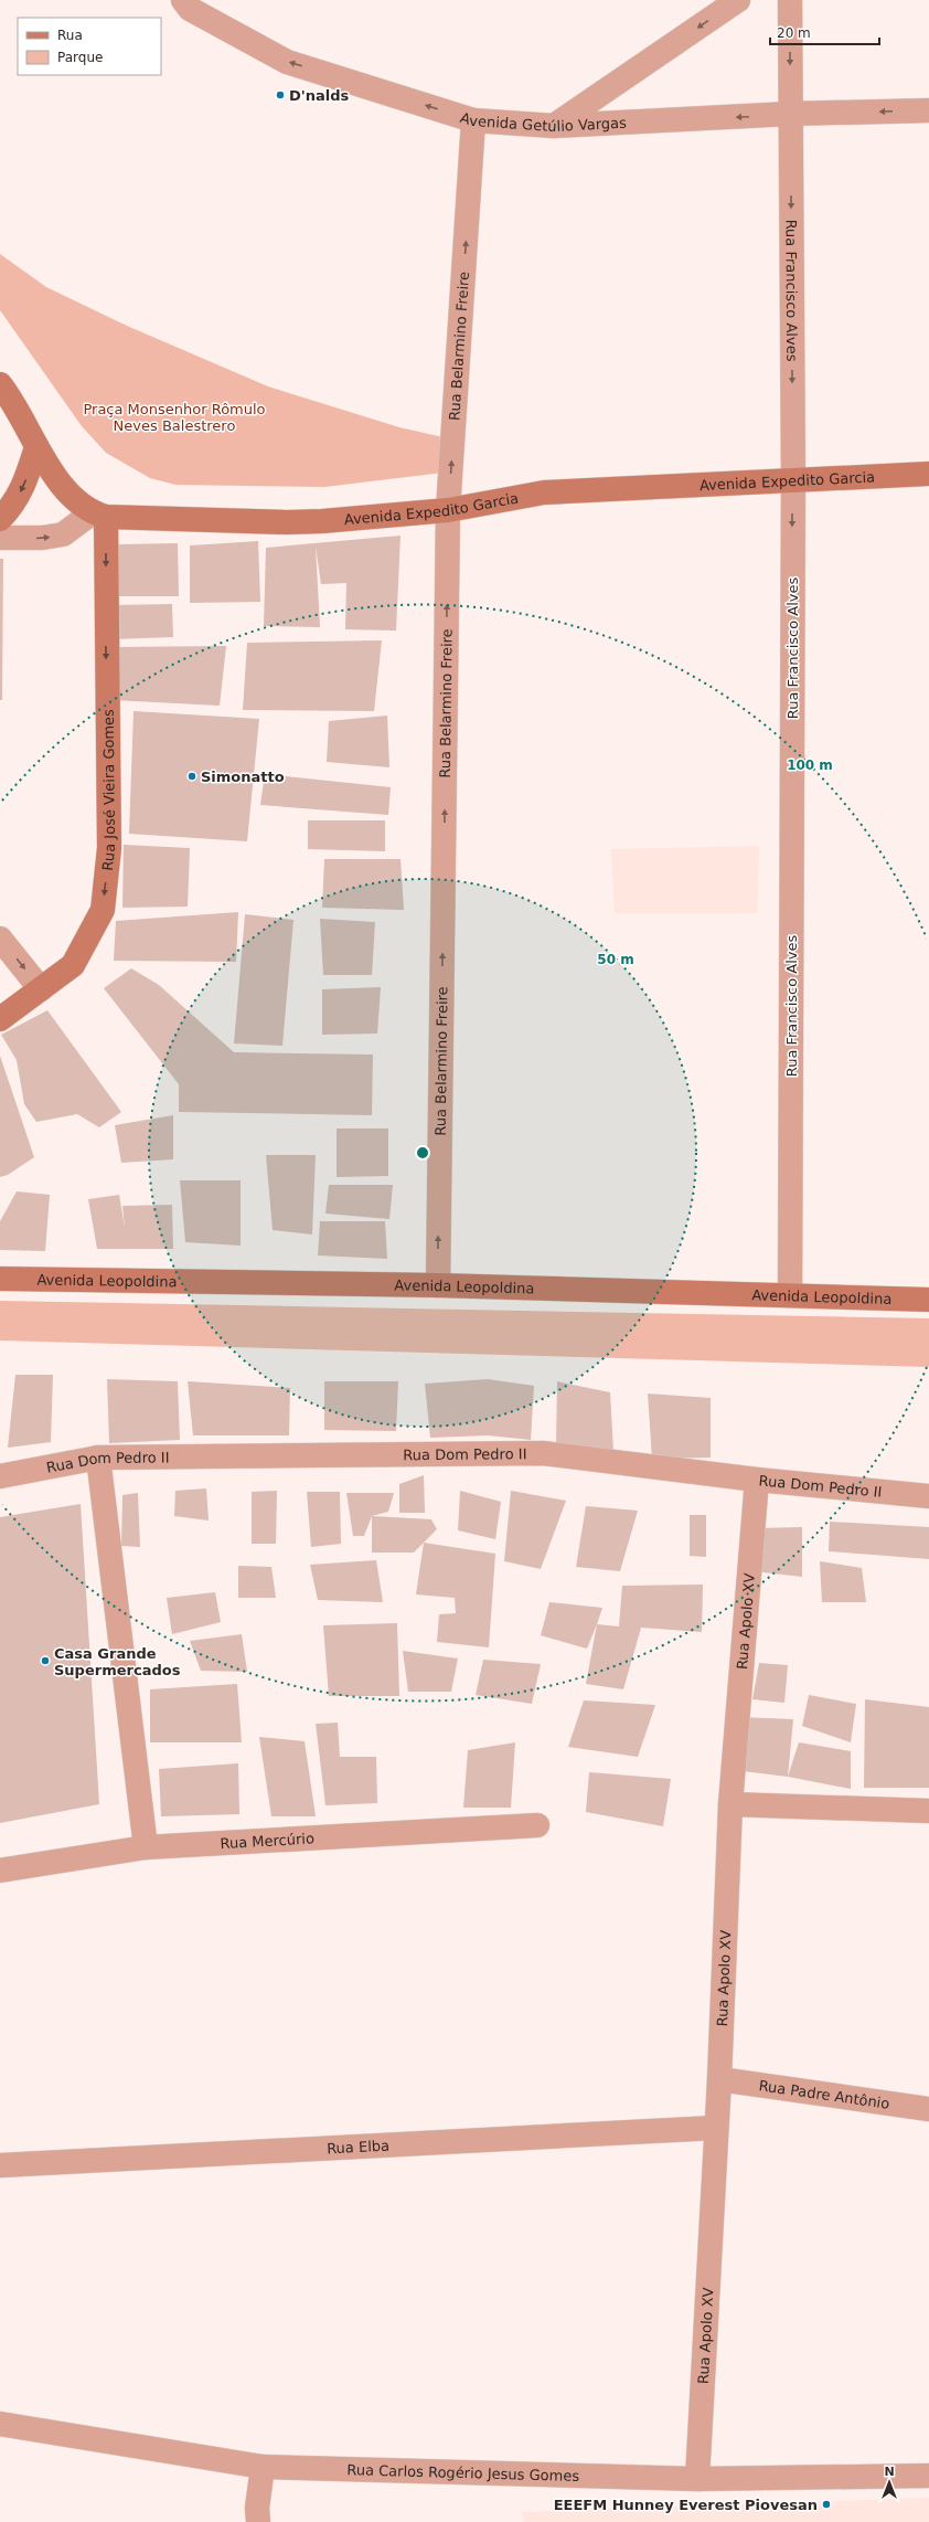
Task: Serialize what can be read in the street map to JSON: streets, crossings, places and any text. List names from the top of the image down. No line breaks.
{"streets":{"street":["Avenida Getúlio Vargas","Rua Francisco Alves","Rua Belarmino Freire","Avenida Expedito Garcia","Rua José Vieira Gomes","Avenida Leopoldina","Rua Dom Pedro II","Rua Apolo XV","Rua Mercúrio","Rua Padre Antônio","Rua Elba","Rua Carlos Rogério Jesus Gomes"]},"crossings":[["Avenida Getúlio Vargas","Rua Francisco Alves"],["Avenida Getúlio Vargas","Rua Belarmino Freire"],["Rua Francisco Alves","Avenida Expedito Garcia"],["Rua Francisco Alves","Avenida Leopoldina"],["Rua Belarmino Freire","Avenida Expedito Garcia"],["Rua Belarmino Freire","Avenida Leopoldina"],["Avenida Expedito Garcia","Rua José Vieira Gomes"],["Rua Dom Pedro II","Rua Apolo XV"],["Rua Apolo XV","Rua Padre Antônio"],["Rua Apolo XV","Rua Elba"],["Rua Apolo XV","Rua Carlos Rogério Jesus Gomes"]],"one_way":["Avenida Getúlio Vargas","Rua Francisco Alves","Rua Belarmino Freire","Rua José Vieira Gomes"],"parks":["Praça Monsenhor Rômulo Neves Balestrero"],"places":["D'nalds","Simonatto","Casa Grande Supermercados","EEEFM Hunney Everest Piovesan"],"legend":["Rua","Parque"],"scale_bar":"20 m","north":"top","rings":["100 m","50 m"]}
